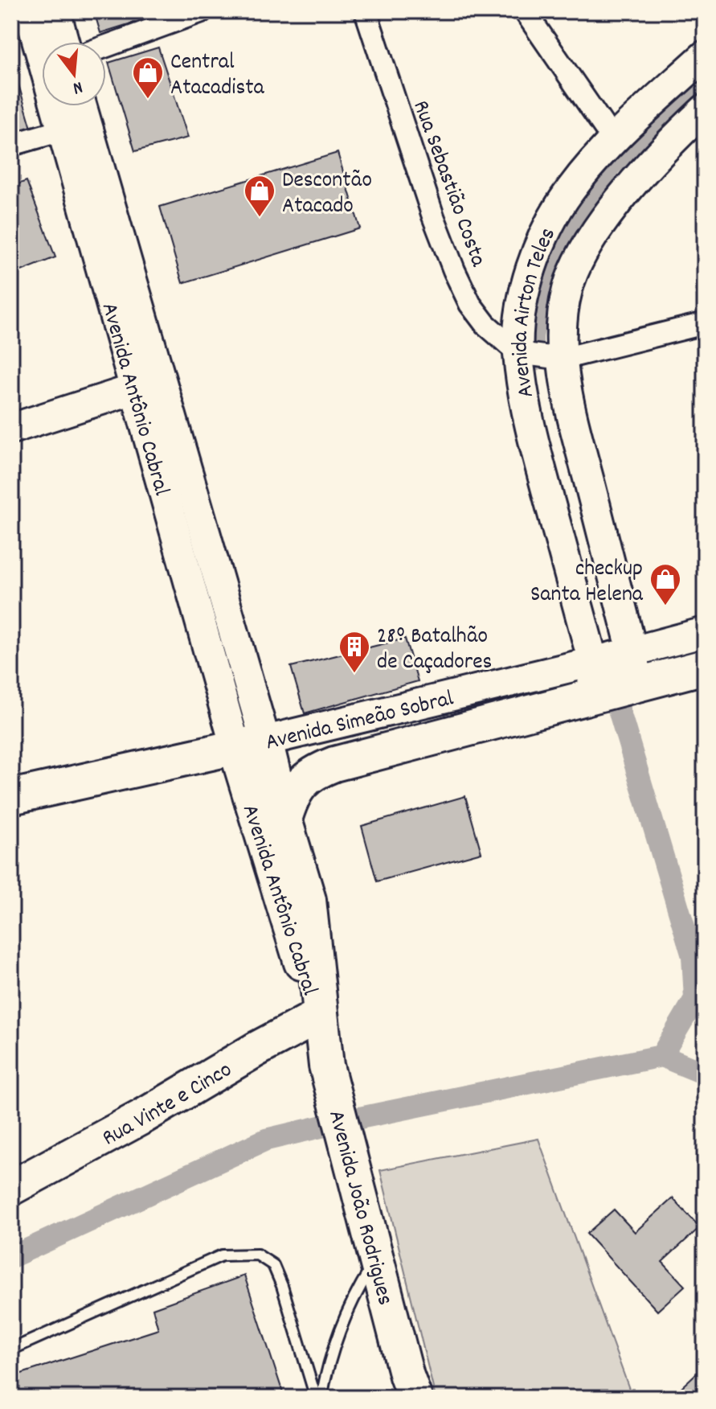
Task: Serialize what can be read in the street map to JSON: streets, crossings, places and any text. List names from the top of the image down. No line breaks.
{"streets":{"main road":["Avenida Airton Teles","Avenida Antônio Cabral","Avenida Simeão Sobral","Rua Vinte e Cinco","Avenida João Rodrigues"],"street":["Rua Sebastião Costa"]},"crossings":[["Rua Sebastião Costa","Avenida Airton Teles"],["Avenida Airton Teles","Avenida Simeão Sobral"],["Avenida Antônio Cabral","Avenida Simeão Sobral"],["Avenida Antônio Cabral","Rua Vinte e Cinco"],["Avenida Antônio Cabral","Avenida João Rodrigues"],["Rua Vinte e Cinco","Avenida João Rodrigues"]],"places":{"shop":["Central Atacadista","Descontão Atacado","checkup Santa Helena"],"building":["28º Batalhão de Caçadores"]},"north":"bottom"}
